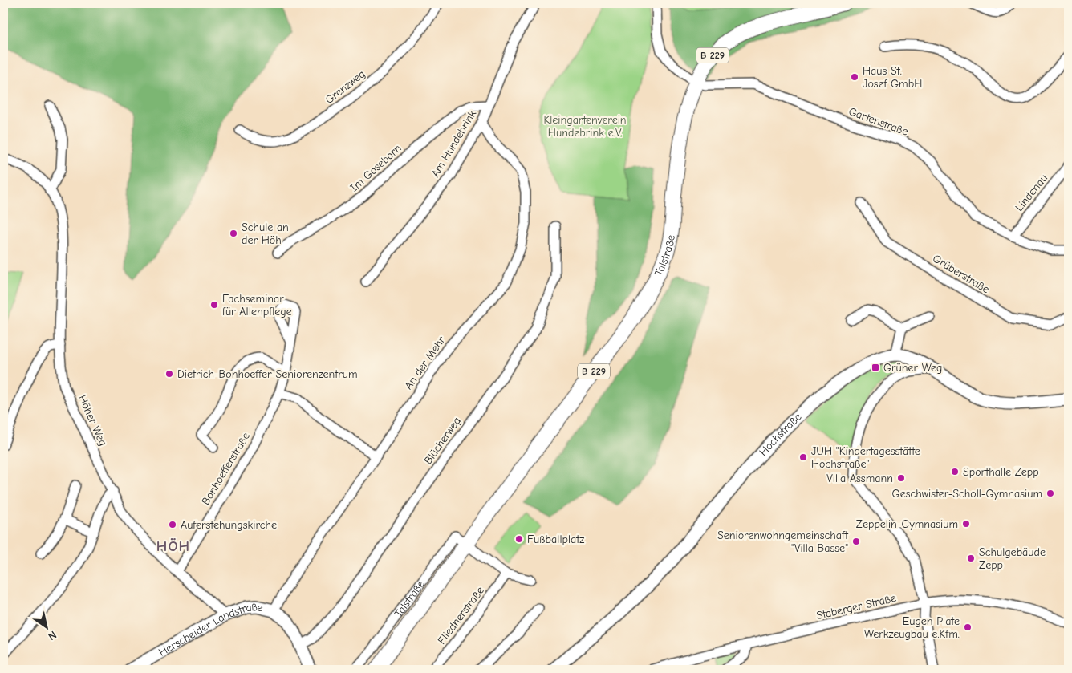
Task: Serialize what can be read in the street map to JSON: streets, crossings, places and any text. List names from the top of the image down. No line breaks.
{"streets":{"main road":["B 229","Talstraße","Hochstraße","Herscheider Landstraße"],"street":["Grenzweg","Gartenstraße","Am Hundebrink","Im Goseborn","Lindenau","Grüberstraße","An der Mehr","Höher Weg","Blücherweg","Bonhoefferstraße","Staberger Straße","Fliednerstraße"]},"crossings":[["Gartenstraße","Lindenau"],["Gartenstraße","Talstraße"],["Am Hundebrink","Im Goseborn"],["Am Hundebrink","An der Mehr"],["An der Mehr","Herscheider Landstraße"],["Höher Weg","Bonhoefferstraße"],["Höher Weg","Herscheider Landstraße"],["Blücherweg","Herscheider Landstraße"]],"districts":["HÖH"],"parks":["Kleingartenverein Hundebrink e.V."],"places":{"other":["Haus St. Josef GmbH","Schule an der Höh","Fachseminar für Altenpflege","Dietrich-Bonhoeffer-Seniorenzentrum","JUH \"Kindertagesstätte Hochstraße\"","Sporthalle Zepp","Villa Assmann","Geschwister-Scholl-Gymnasium","Zeppelin-Gymnasium","Auferstehungskirche","Fußballplatz","Seniorenwohngemeinschaft \"Villa Basse\"","Schulgebäude Zepp","Eugen Plate Werkzeugbau e.Kfm."],"transit":["Grüner Weg"]},"north":"bottom right"}
